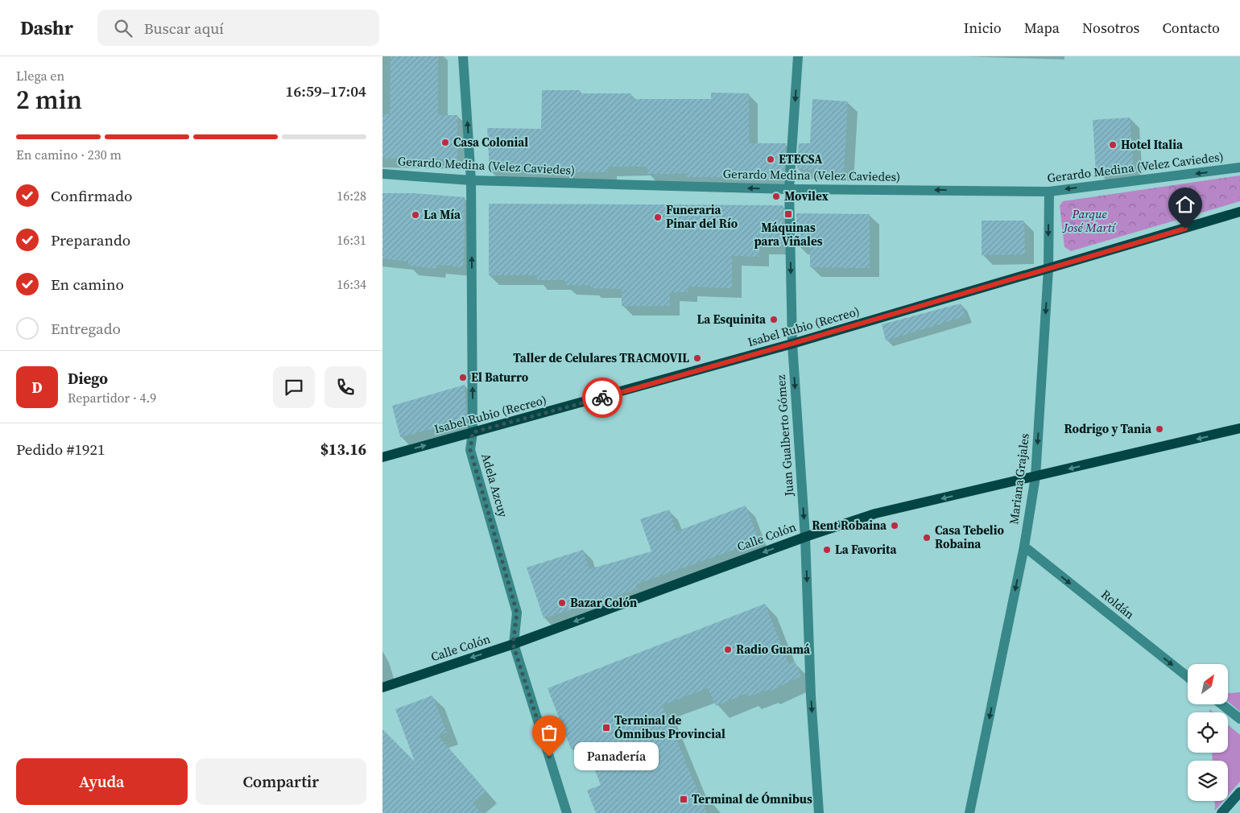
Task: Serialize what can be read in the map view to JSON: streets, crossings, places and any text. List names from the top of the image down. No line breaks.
{"streets":{"main road":["Isabel Rubio (Recreo)","Calle Colón"],"street":["Gerardo Medina (Velez Caviedes)","Juan Gualberto Gómez","Mariana Grajales","Adela Azcuy","Roldán"]},"crossings":[["Gerardo Medina (Velez Caviedes)","Juan Gualberto Gómez"],["Gerardo Medina (Velez Caviedes)","Mariana Grajales"],["Gerardo Medina (Velez Caviedes)","Adela Azcuy"],["Isabel Rubio (Recreo)","Juan Gualberto Gómez"],["Isabel Rubio (Recreo)","Mariana Grajales"],["Isabel Rubio (Recreo)","Adela Azcuy"],["Juan Gualberto Gómez","Calle Colón"],["Mariana Grajales","Calle Colón"],["Mariana Grajales","Roldán"],["Adela Azcuy","Calle Colón"]],"one_way":["Gerardo Medina (Velez Caviedes)","Juan Gualberto Gómez","Mariana Grajales","Adela Azcuy","Calle Colón","Roldán"],"parks":["Parque José Martí"],"places":{"other":["Casa Colonial","Hotel Italia","ETECSA","Movilex","La Mía","Funeraria Pinar del Río","La Esquinita","Taller de Celulares TRACMOVIL","El Baturro","Rodrigo y Tania","Rent Robaina","Casa Tebelio Robaina","La Favorita","Bazar Colón","Radio Guamá","Panadería"],"transit":["Máquinas para Viñales","Terminal de Ómnibus Provincial","Terminal de Ómnibus"]},"north":"top right","page":{"header":"Dashr","search":"Buscar aquí","nav":["Inicio","Mapa","Nosotros","Contacto"],"heading":["2 min","Llega en","16:59–17:04"],"panel":["Diego","Repartidor · 4.9","Pedido #1921","$13.16"],"bar":"En camino · 230 m","list":[["Confirmado","16:28"],["Preparando","16:31"],["En camino","16:34"],"Entregado"],"round":"D","bubble":"Panadería","buttons":["Ayuda","Compartir"]}}
